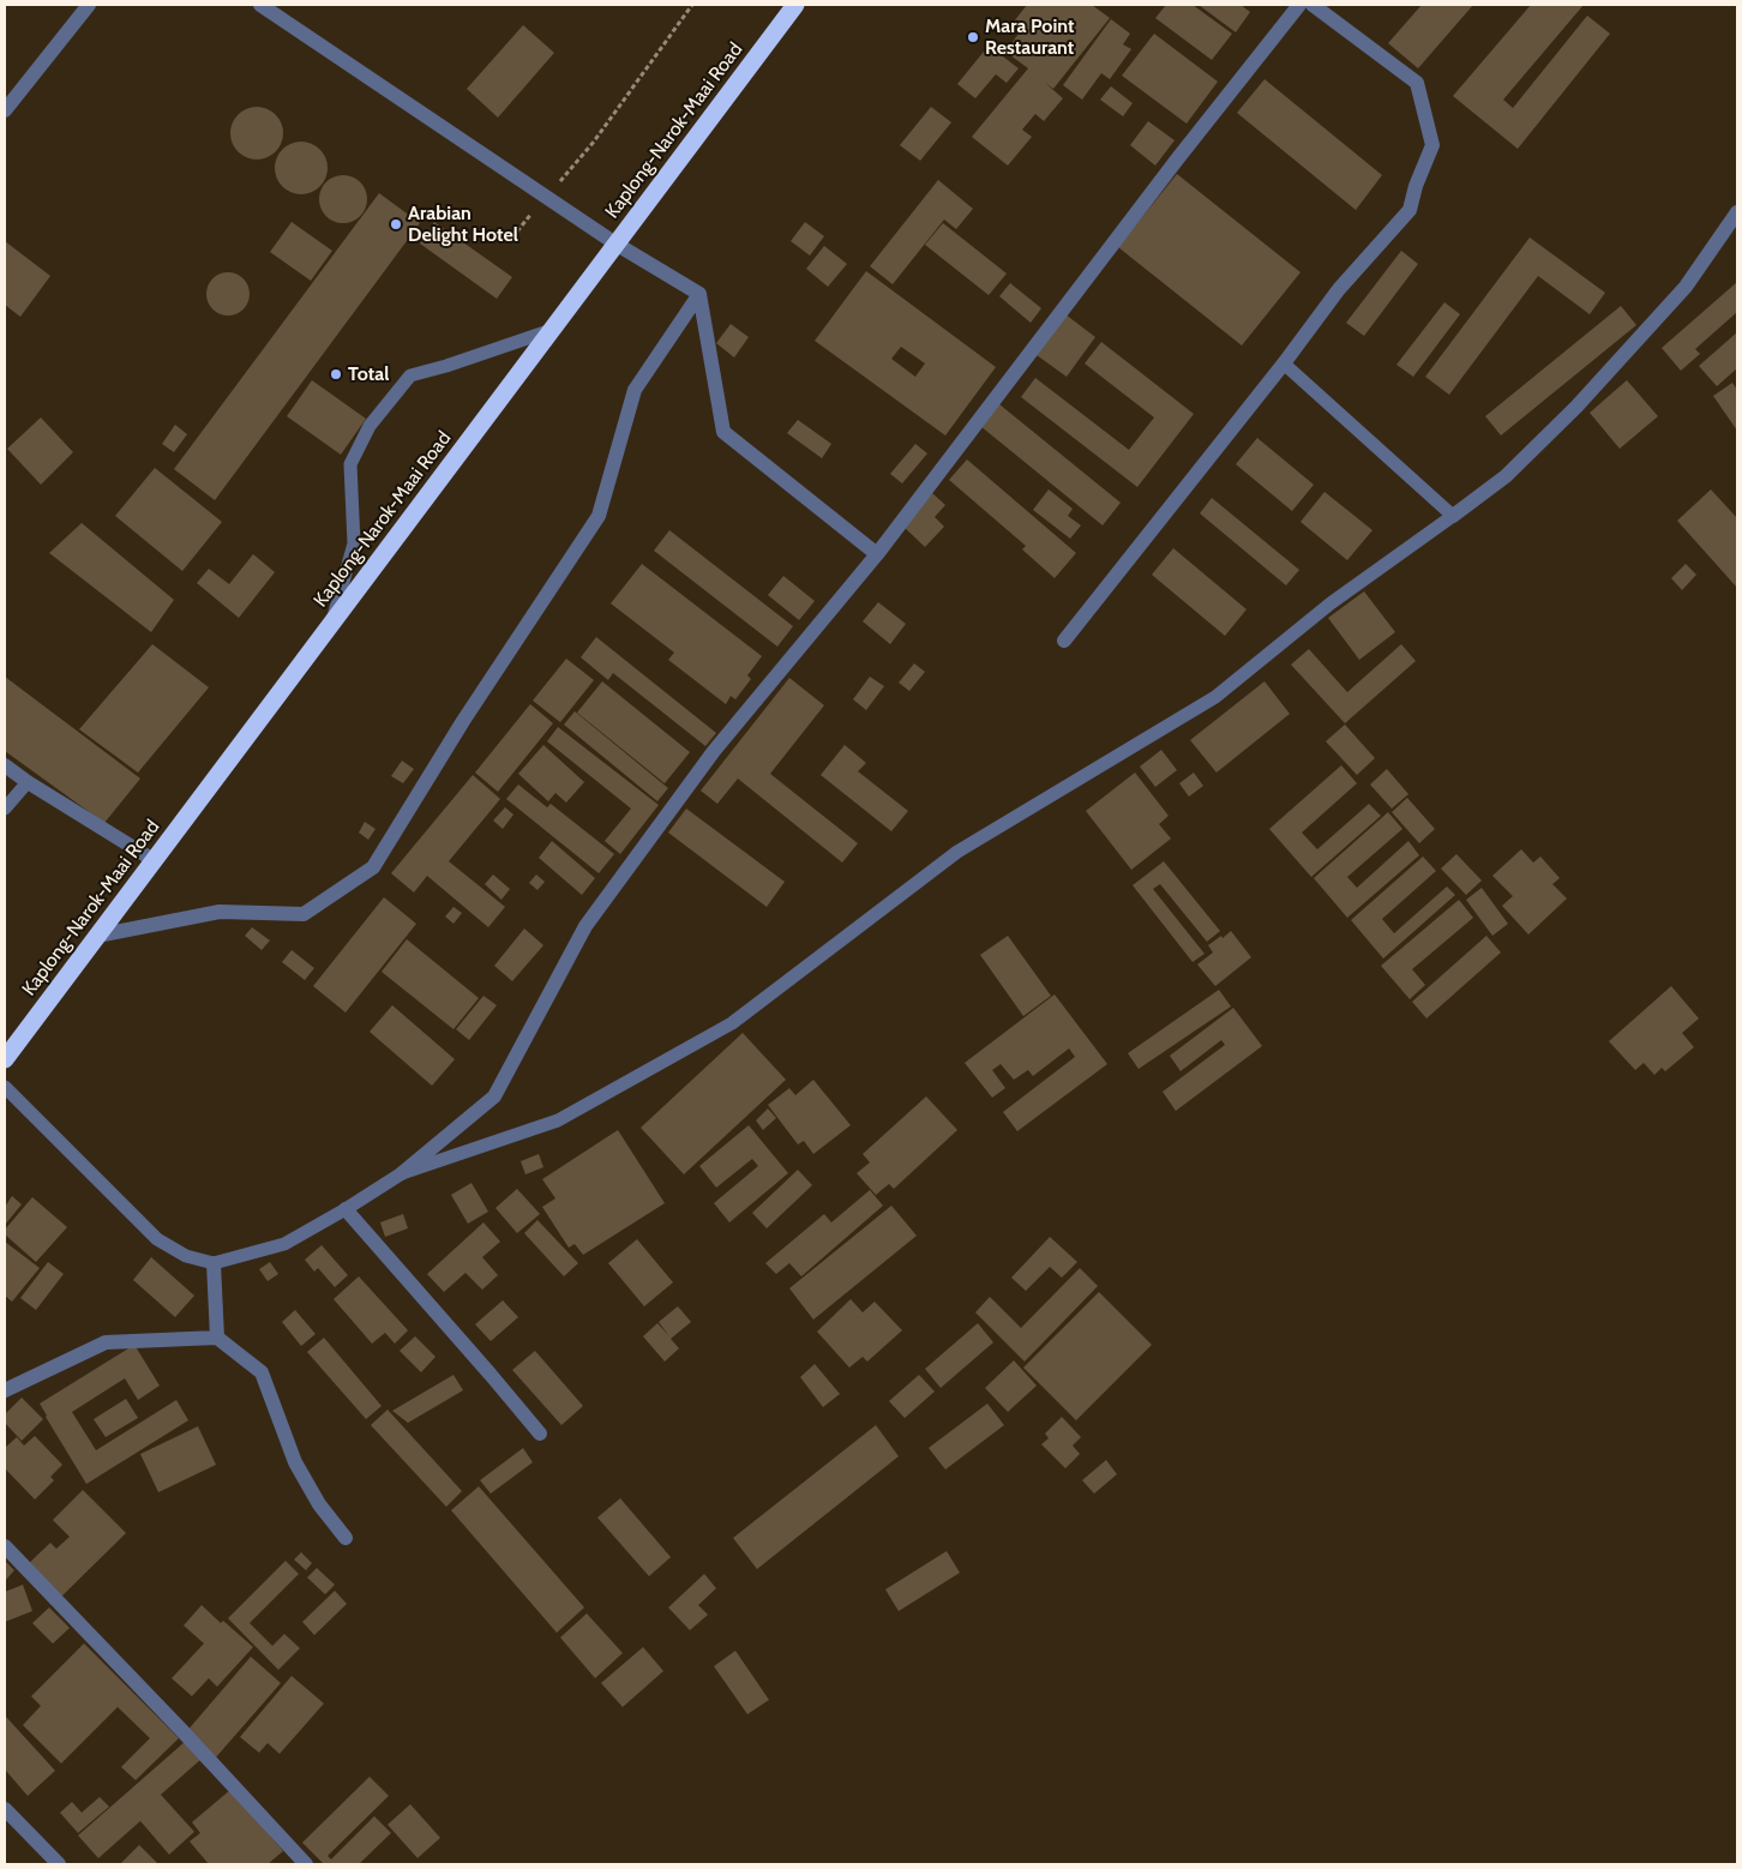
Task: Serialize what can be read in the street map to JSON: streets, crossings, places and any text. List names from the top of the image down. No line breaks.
{"streets":{"highway":["Kaplong-Narok-Maai Road"]},"places":["Mara Point Restaurant","Arabian Delight Hotel","Total"]}
